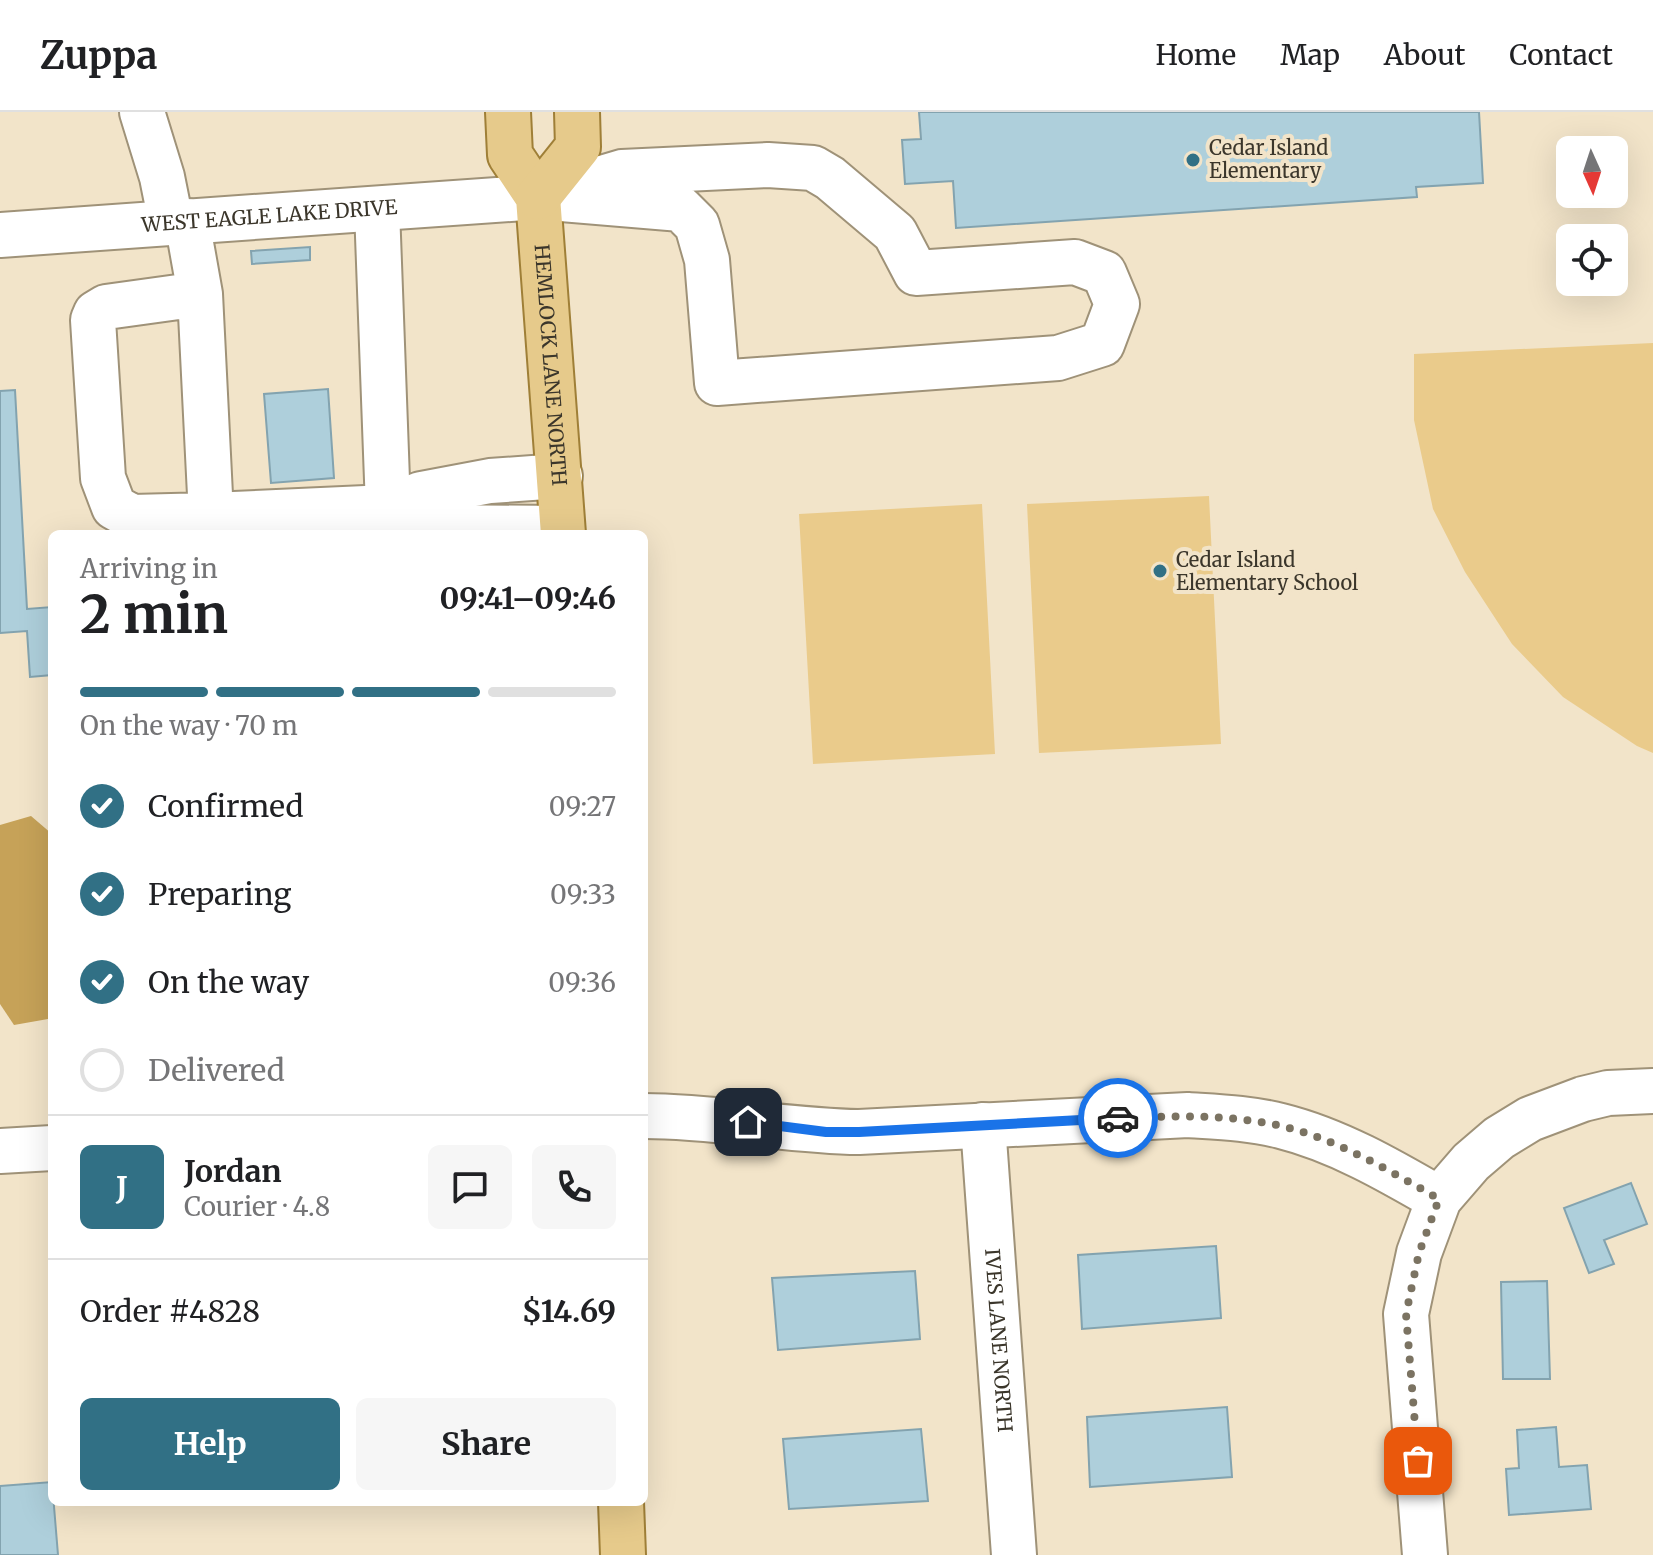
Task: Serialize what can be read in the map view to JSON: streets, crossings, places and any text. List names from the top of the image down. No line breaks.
{"streets":{"main road":["HEMLOCK LANE NORTH"],"street":["WEST EAGLE LAKE DRIVE","IVES LANE NORTH"]},"crossings":[["WEST EAGLE LAKE DRIVE","HEMLOCK LANE NORTH"]],"places":["Cedar Island Elementary","Cedar Island Elementary School"],"north":"bottom","page":{"header":"Zuppa","nav":["Home","Map","About","Contact"],"heading":["2 min","Arriving in","09:41–09:46"],"panel":["Jordan","Courier · 4.8","Order #4828","$14.69"],"bar":"On the way · 70 m","list":[["Confirmed","09:27"],["Preparing","09:33"],["On the way","09:36"],"Delivered"],"round":"J","buttons":["Help","Share"]}}
